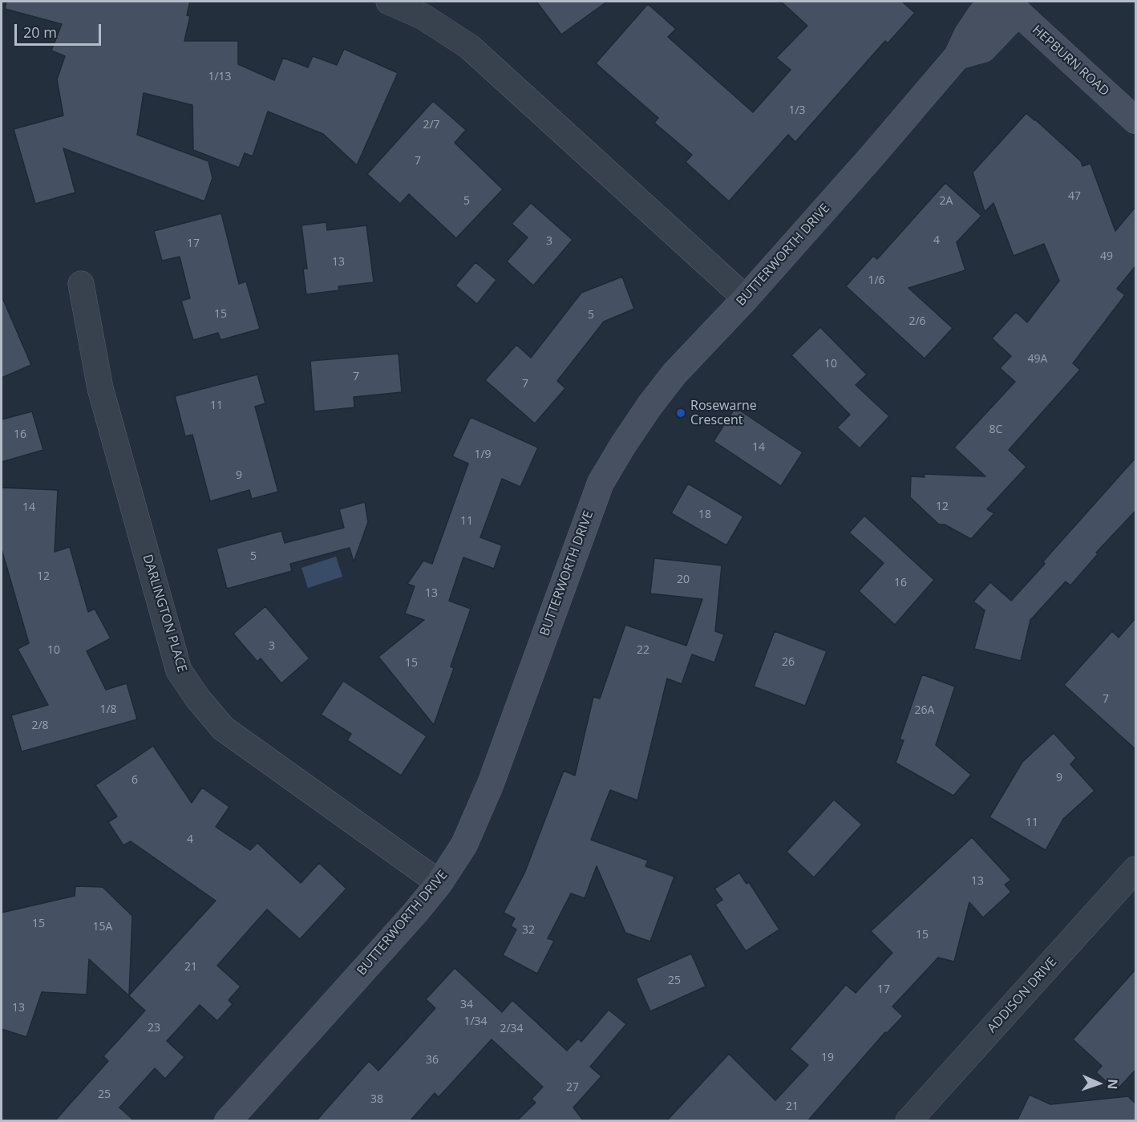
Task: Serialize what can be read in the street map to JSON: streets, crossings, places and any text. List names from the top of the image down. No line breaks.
{"streets":{"street":["HEPBURN ROAD","BUTTERWORTH DRIVE","DARLINGTON PLACE","ADDISON DRIVE"]},"crossings":[["BUTTERWORTH DRIVE","DARLINGTON PLACE"]],"places":["Rosewarne Crescent"],"house_numbers":["1/13","1/3","2/7","7","47","5","2A","4","3","17","49","13","1/6","15","5","2/6","49A","10","7","7","11","8C","16","14","1/9","9","12","14","18","11","5","12","20","16","13","3","10","22","26","15","7","1/8","26A","2/8","9","6","11","4","13","15","15A","32","15","21","25","17","34","13","1/34","23","2/34","19","36","27","25","38","21"],"scale_bar":"20 m","north":"right"}
